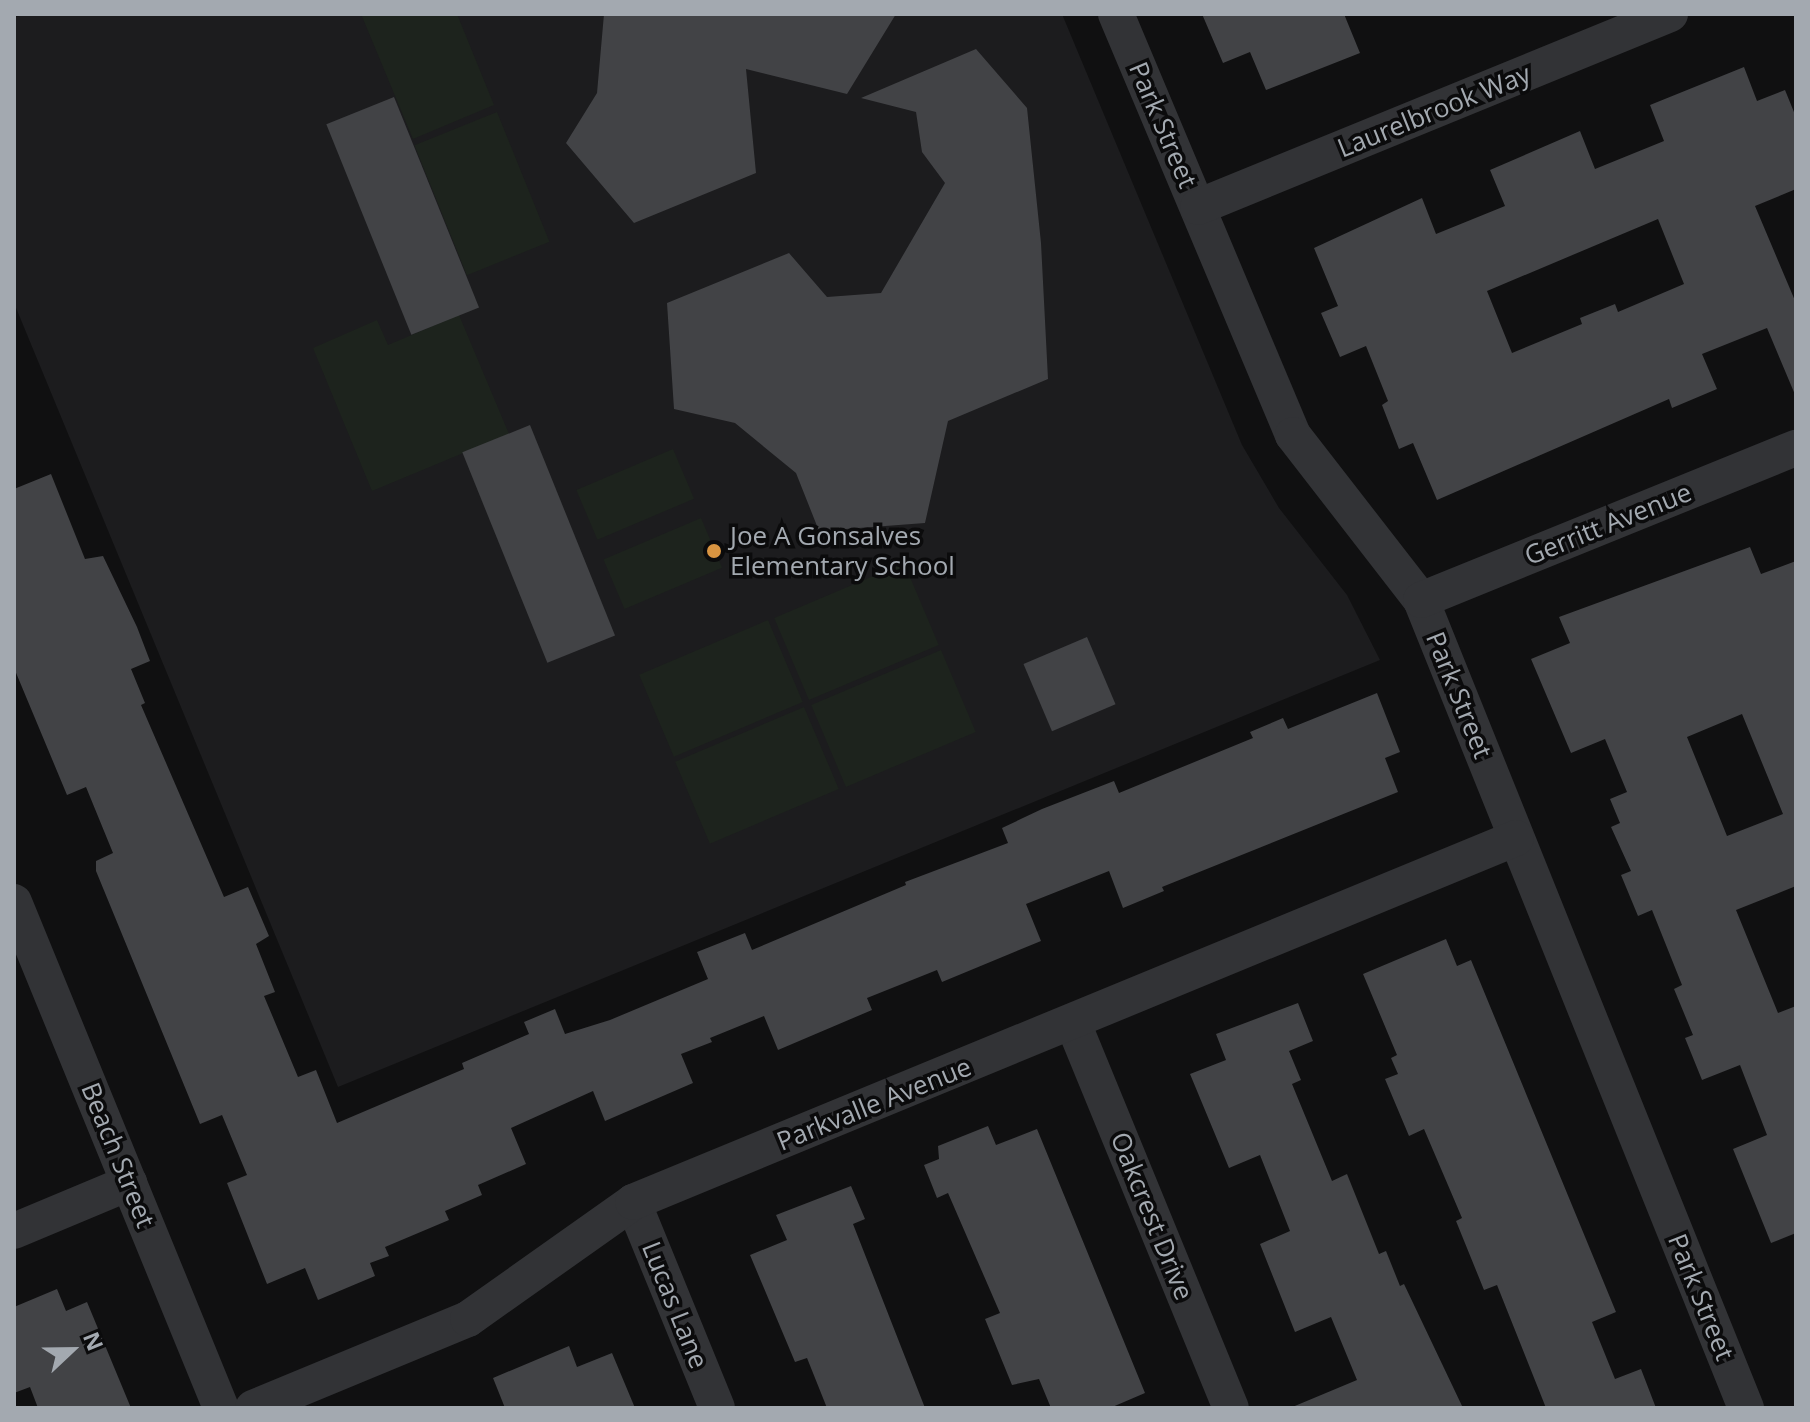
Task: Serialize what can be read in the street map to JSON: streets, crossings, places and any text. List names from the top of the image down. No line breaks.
{"streets":{"street":["Laurelbrook Way","Park Street","Gerritt Avenue","Parkvalle Avenue","Beach Street","Oakcrest Drive","Lucas Lane"]},"crossings":[["Laurelbrook Way","Park Street"],["Park Street","Gerritt Avenue"],["Park Street","Parkvalle Avenue"],["Parkvalle Avenue","Oakcrest Drive"],["Parkvalle Avenue","Lucas Lane"]],"places":["Joe A Gonsalves Elementary School"],"north":"right"}
